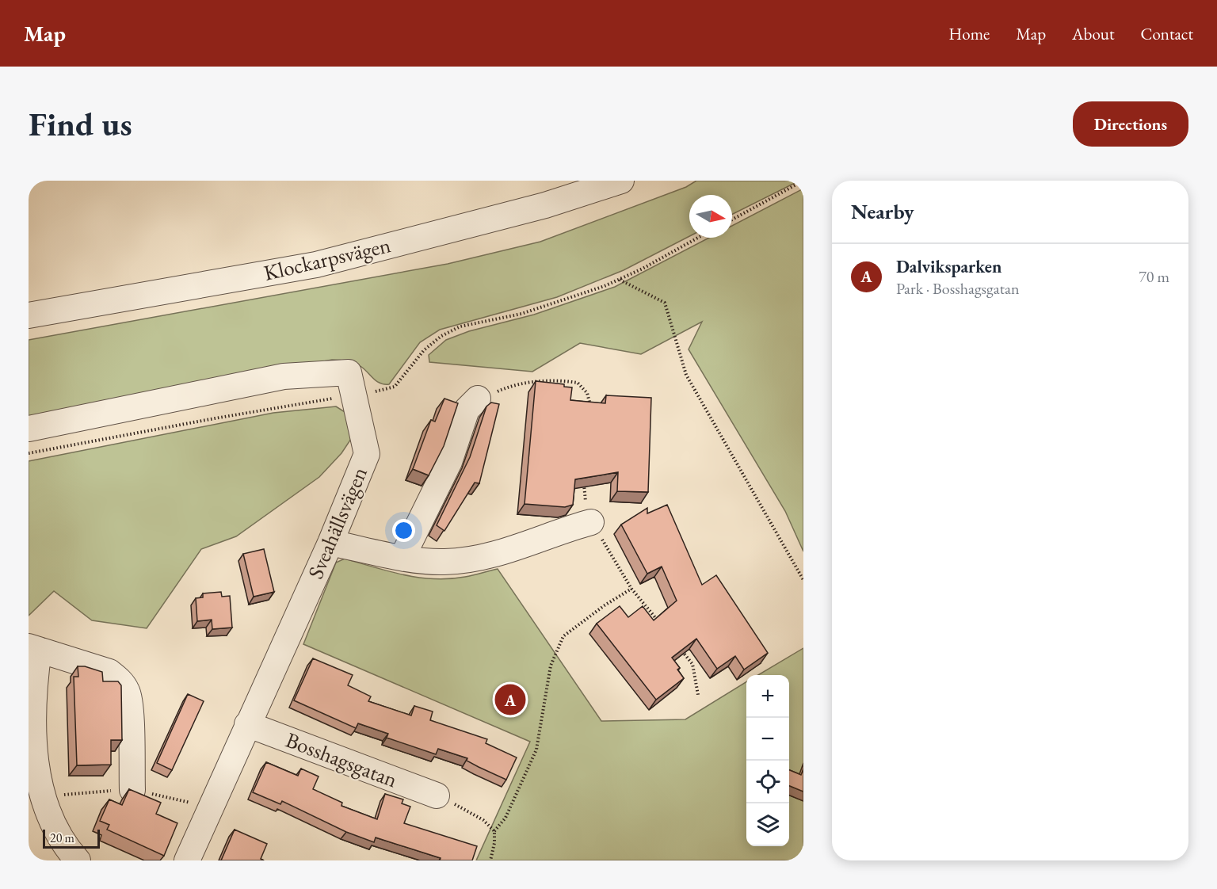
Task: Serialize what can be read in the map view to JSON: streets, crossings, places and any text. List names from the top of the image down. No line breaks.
{"streets":{"street":["Klockarpsvägen","Sveahällsvägen","Bosshagsgatan"]},"crossings":[["Sveahällsvägen","Bosshagsgatan"]],"scale_bar":"20 m","north":"right","page":{"header":"Map","nav":["Home","Map","About","Contact"],"buttons":"Directions","title":"Find us","heading":"Nearby","list":[{"mark":"A","name":"Dalviksparken","note":"Park · Bosshagsgatan","value":"70 m"}],"map_buttons":["+","−"],"pins":"A","scale":"20 m"}}
